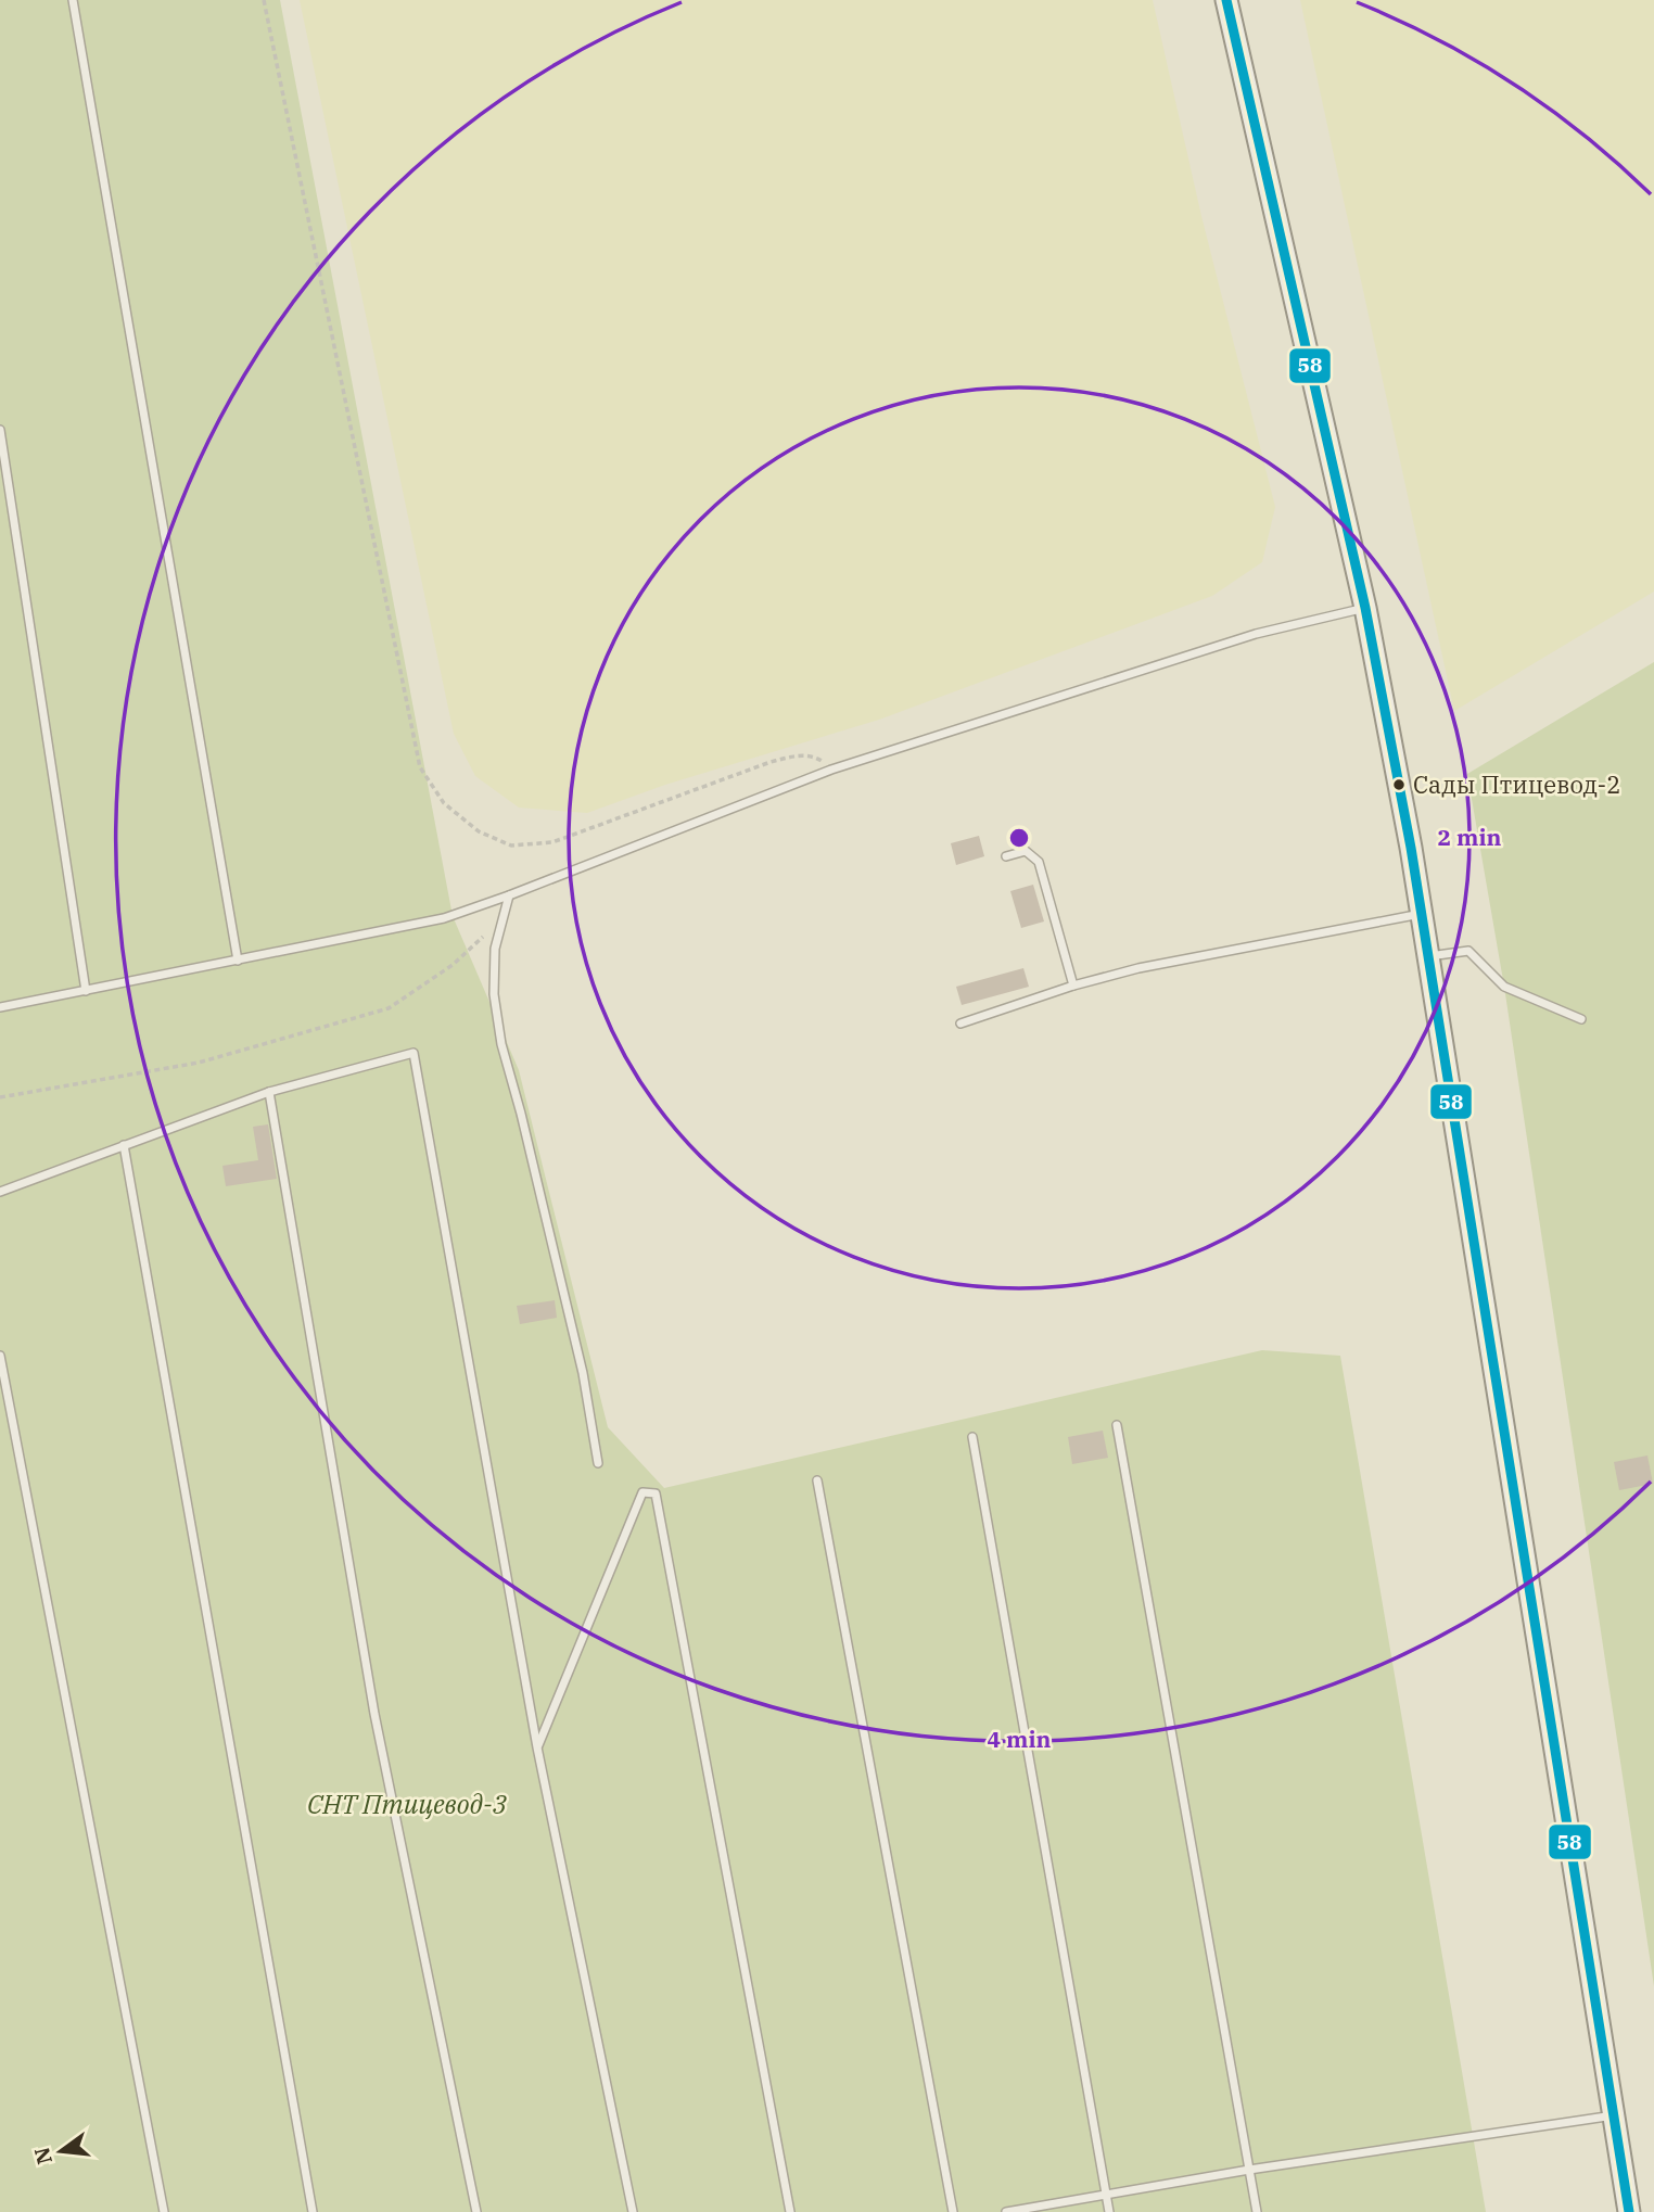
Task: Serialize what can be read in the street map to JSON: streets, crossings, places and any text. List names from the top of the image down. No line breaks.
{"parks":["СНТ Птицевод-3"],"places":["Сады Птицевод-2"],"lines":["transit line 58"],"north":"left","rings":["2 min","4 min"]}
